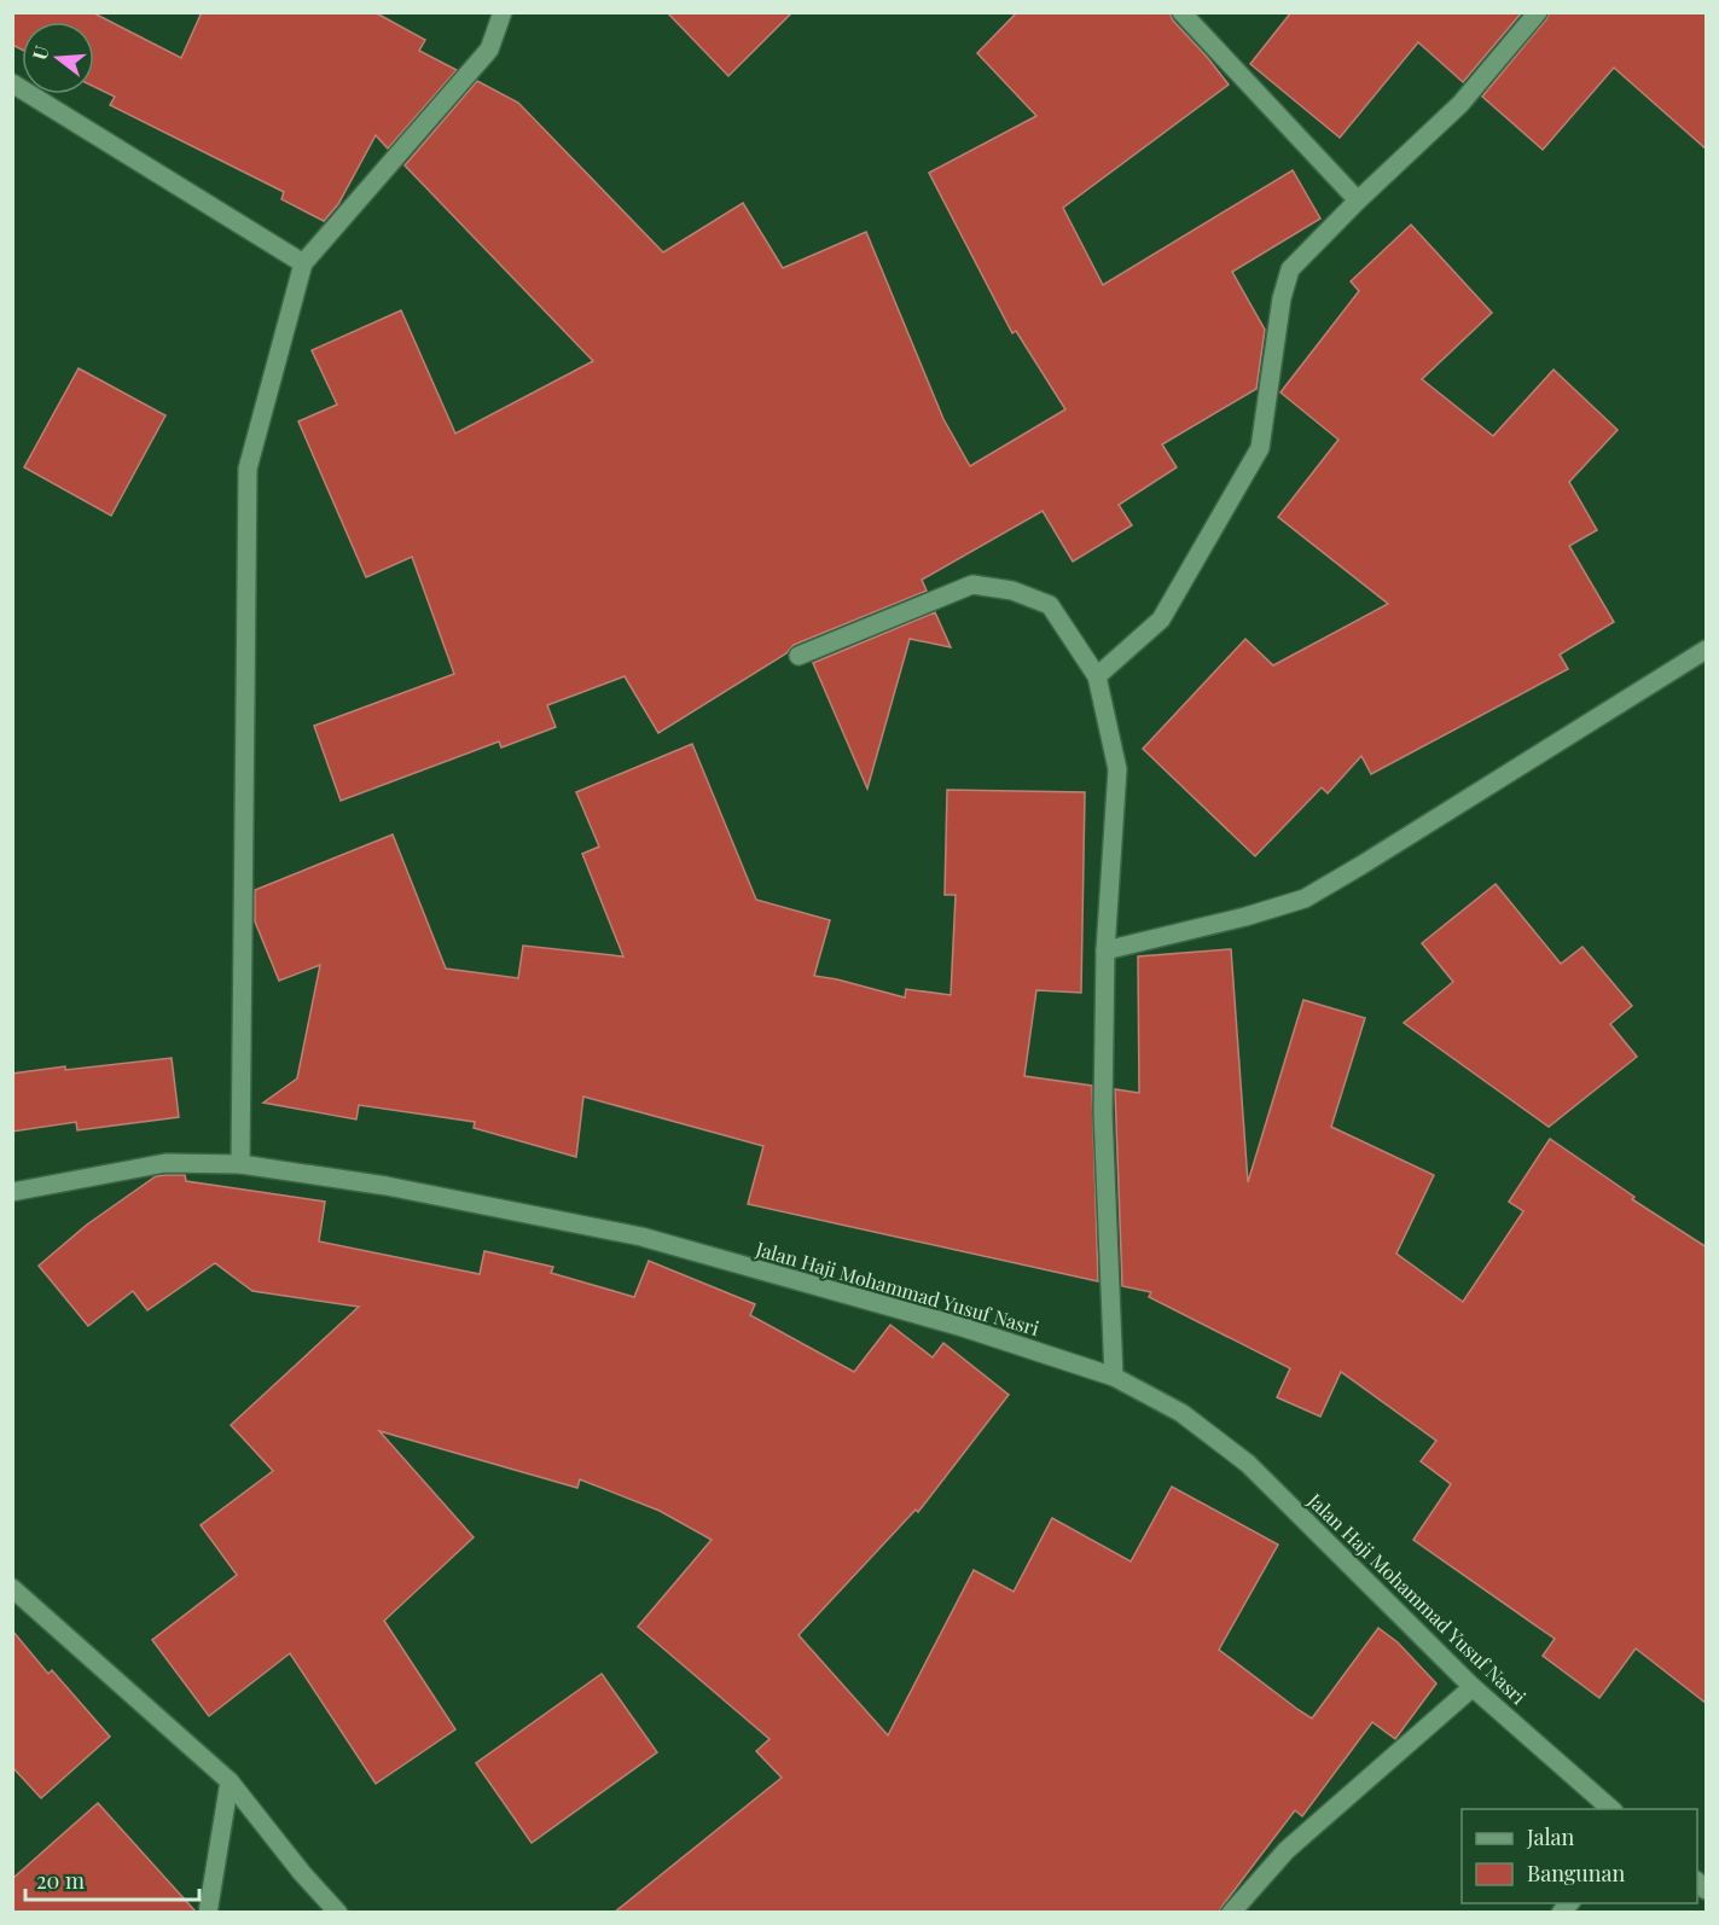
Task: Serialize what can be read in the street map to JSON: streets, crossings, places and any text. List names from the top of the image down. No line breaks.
{"streets":{"street":["Jalan Haji Mohammad Yusuf Nasri"]},"legend":["Jalan","Bangunan"],"scale_bar":"20 m","north":"left"}
